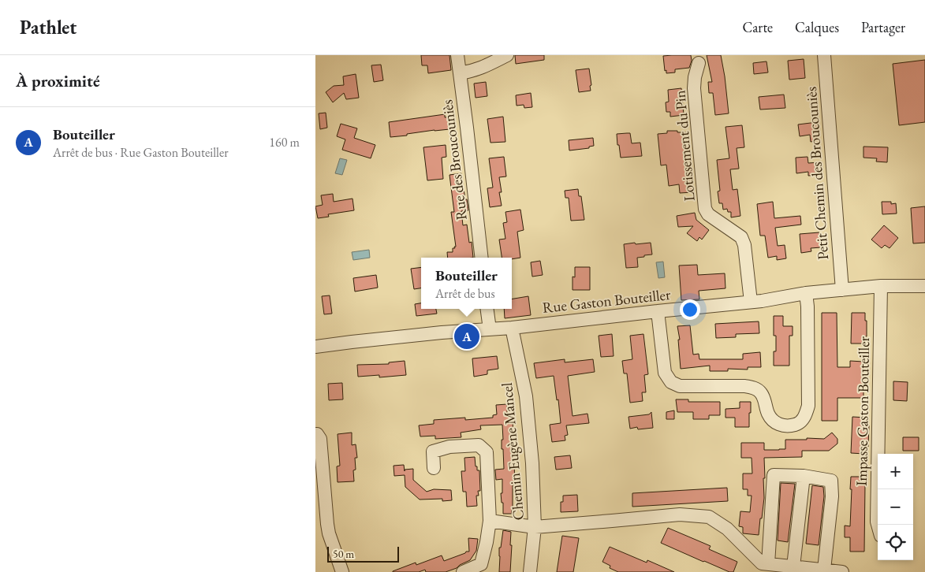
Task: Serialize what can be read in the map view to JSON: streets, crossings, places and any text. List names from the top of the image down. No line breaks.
{"streets":{"street":["Lotissement du Pin","Rue des Broucouniès","Petit Chemin des Broucouniès","Rue Gaston Bouteiller","Impasse Gaston Bouteiller","Chemin Eugène Mancel"]},"crossings":[["Lotissement du Pin","Rue Gaston Bouteiller"],["Petit Chemin des Broucouniès","Rue Gaston Bouteiller"],["Rue Gaston Bouteiller","Impasse Gaston Bouteiller"],["Rue Gaston Bouteiller","Chemin Eugène Mancel"]],"scale_bar":"50 m","page":{"header":"Pathlet","nav":["Carte","Calques","Partager"],"heading":"À proximité","list":[{"mark":"A","name":"Bouteiller","note":"Arrêt de bus · Rue Gaston Bouteiller","value":"160 m"}],"popup":["Bouteiller","Arrêt de bus"],"pins":"A","map_buttons":["+","−"],"scale":"50 m"}}
